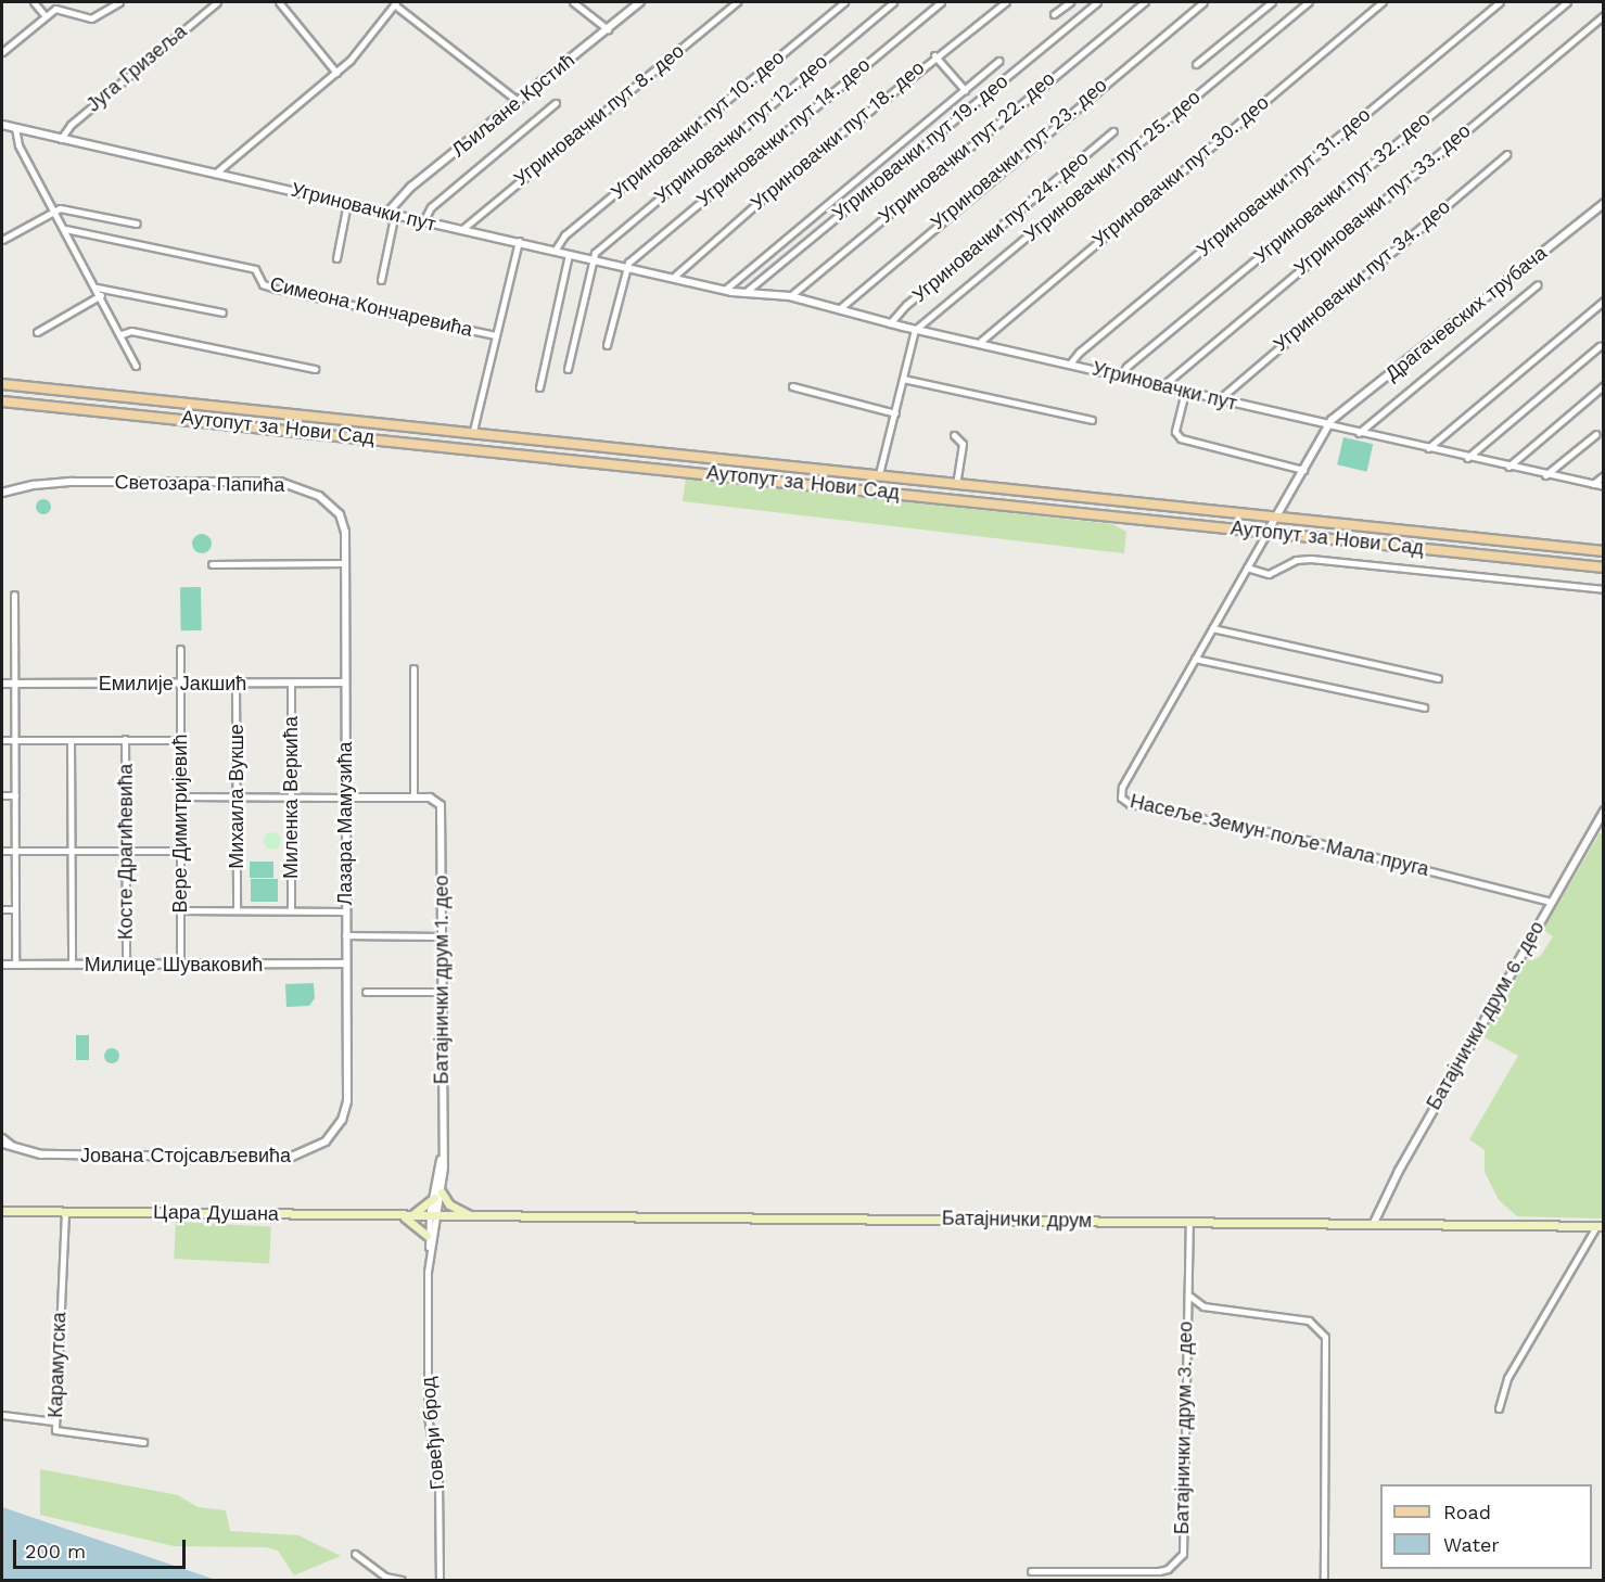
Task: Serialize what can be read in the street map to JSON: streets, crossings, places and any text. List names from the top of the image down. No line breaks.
{"streets":{"main road":["Аутопут за Нови Сад","Цара Душана","Батајнички друм"],"street":["Југа Гризеља","Љиљане Крстић","Угриновачки пут 8. део","Угриновачки пут 10. део","Угриновачки пут 12. део","Угриновачки пут 14. део","Угриновачки пут 18. део","Угриновачки пут 19. део","Угриновачки пут 22. део","Угриновачки пут 23. део","Угриновачки пут 25. део","Угриновачки пут 30. део","Угриновачки пут 31. део","Угриновачки пут 32. део","Угриновачки пут 33. део","Угриновачки пут","Угриновачки пут 24. део","Угриновачки пут 34. део","Симеона Кончаревића","Драгачевских трубача","Светозара Папића","Емилије Јакшић","Михаила Вукше","Миленка Веркића","Вере Димитријевић","Лазара Мамузића","Насеље Земун поље Мала пруга","Косте Драгићевића","Милице Шуваковић","Батајнички друм 1. део","Батајнички друм 6. део","Јована Стојсављевића","Карамутска","Батајнички друм 3. део","Говеђи брод"]},"crossings":[["Југа Гризеља","Угриновачки пут"],["Љиљане Крстић","Угриновачки пут"],["Угриновачки пут 8. део","Угриновачки пут"],["Угриновачки пут 10. део","Угриновачки пут"],["Угриновачки пут 12. део","Угриновачки пут"],["Угриновачки пут 14. део","Угриновачки пут"],["Угриновачки пут 18. део","Угриновачки пут"],["Угриновачки пут 19. део","Угриновачки пут"],["Угриновачки пут 22. део","Угриновачки пут"],["Угриновачки пут 23. део","Угриновачки пут"],["Угриновачки пут 25. део","Угриновачки пут"],["Угриновачки пут 30. део","Угриновачки пут"],["Угриновачки пут 31. део","Угриновачки пут"],["Угриновачки пут 32. део","Угриновачки пут"],["Угриновачки пут 33. део","Угриновачки пут"],["Угриновачки пут","Угриновачки пут 24. део"],["Угриновачки пут","Угриновачки пут 34. део"],["Угриновачки пут","Драгачевских трубача"],["Угриновачки пут","Насеље Земун поље Мала пруга"],["Драгачевских трубача","Насеље Земун поље Мала пруга"],["Аутопут за Нови Сад","Насеље Земун поље Мала пруга"],["Светозара Папића","Емилије Јакшић"],["Светозара Папића","Лазара Мамузића"],["Емилије Јакшић","Михаила Вукше"],["Емилије Јакшић","Миленка Веркића"],["Емилије Јакшић","Вере Димитријевић"],["Емилије Јакшић","Лазара Мамузића"],["Вере Димитријевић","Милице Шуваковић"],["Лазара Мамузића","Милице Шуваковић"],["Лазара Мамузића","Јована Стојсављевића"],["Насеље Земун поље Мала пруга","Батајнички друм 6. део"],["Косте Драгићевића","Милице Шуваковић"],["Милице Шуваковић","Јована Стојсављевића"],["Батајнички друм 1. део","Цара Душана"],["Батајнички друм 1. део","Батајнички друм"],["Батајнички друм 6. део","Батајнички друм"],["Цара Душана","Батајнички друм"],["Цара Душана","Карамутска"],["Батајнички друм","Батајнички друм 3. део"]],"legend":["Road","Water"],"scale_bar":"200 m"}
